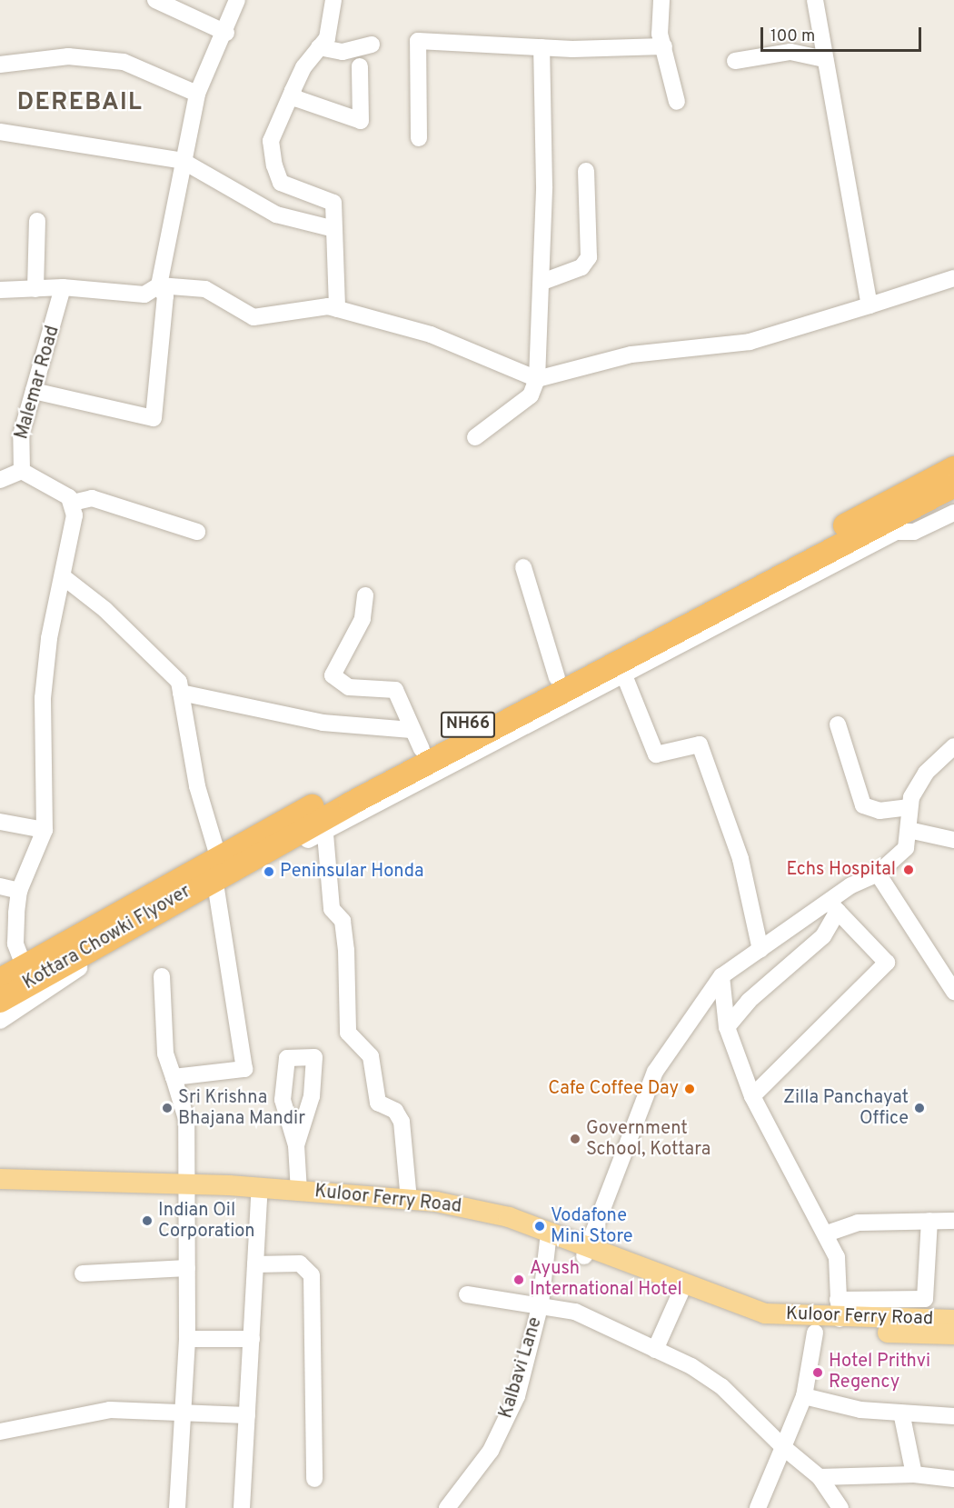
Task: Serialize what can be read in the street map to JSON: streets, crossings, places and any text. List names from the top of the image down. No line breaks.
{"streets":{"highway":["NH66","Kottara Chowki Flyover"],"main road":["Kuloor Ferry Road"],"street":["Malemar Road","Kalbavi Lane"]},"crossings":[["NH66","Kottara Chowki Flyover"],["Kuloor Ferry Road","Kalbavi Lane"]],"districts":["DEREBAIL"],"places":["Echs Hospital","Peninsular Honda","Cafe Coffee Day","Sri Krishna Bhajana Mandir","Zilla Panchayat Office","Government School, Kottara","Indian Oil Corporation","Vodafone Mini Store","Ayush International Hotel","Hotel Prithvi Regency"],"scale_bar":"100 m"}
